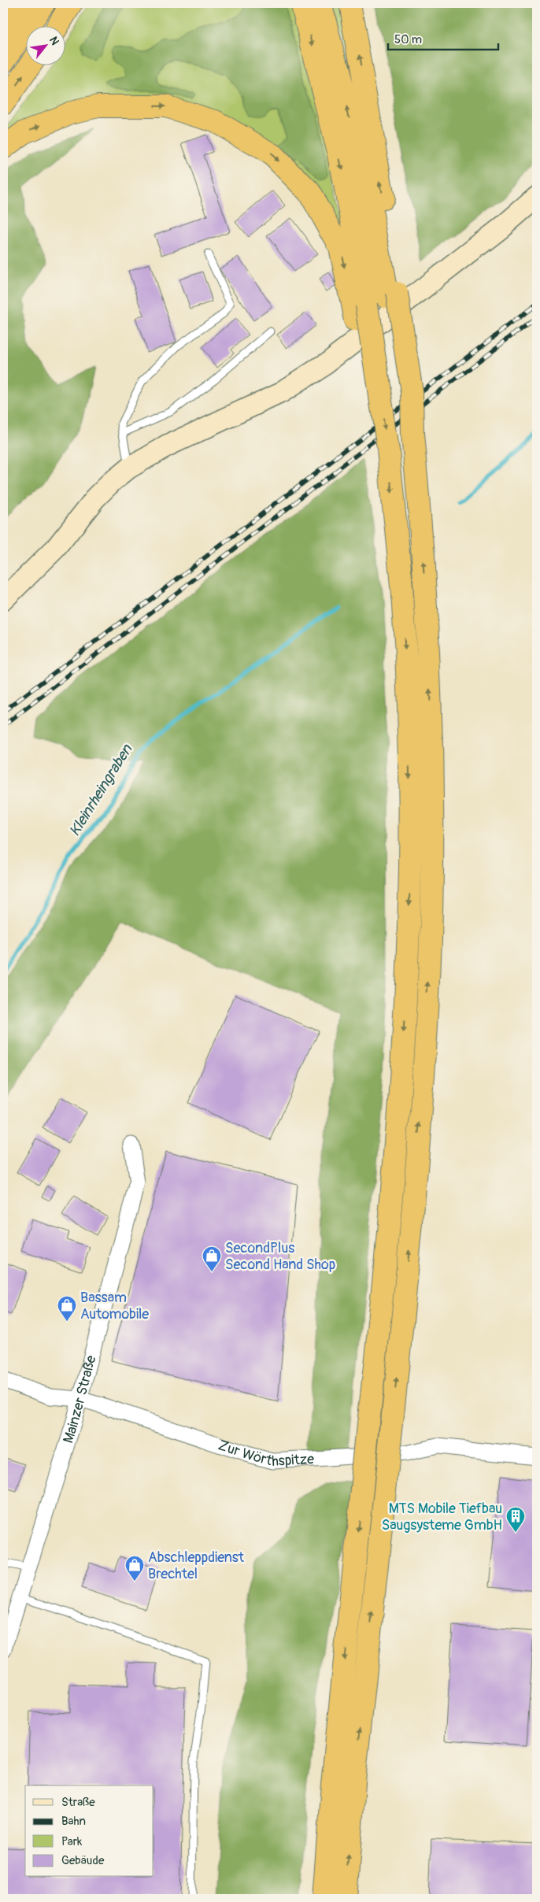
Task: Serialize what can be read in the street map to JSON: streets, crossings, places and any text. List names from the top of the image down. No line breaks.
{"streets":{"street":["Mainzer Straße","Zur Wörthspitze"]},"crossings":[["Mainzer Straße","Zur Wörthspitze"]],"water":["Kleinrheingraben"],"places":{"shop":["SecondPlus Second Hand Shop","Bassam Automobile","Abschleppdienst Brechtel"],"building":["MTS Mobile Tiefbau Saugsysteme GmbH"]},"legend":["Straße","Bahn","Park","Gebäude"],"scale_bar":"50 m","north":"top right"}
